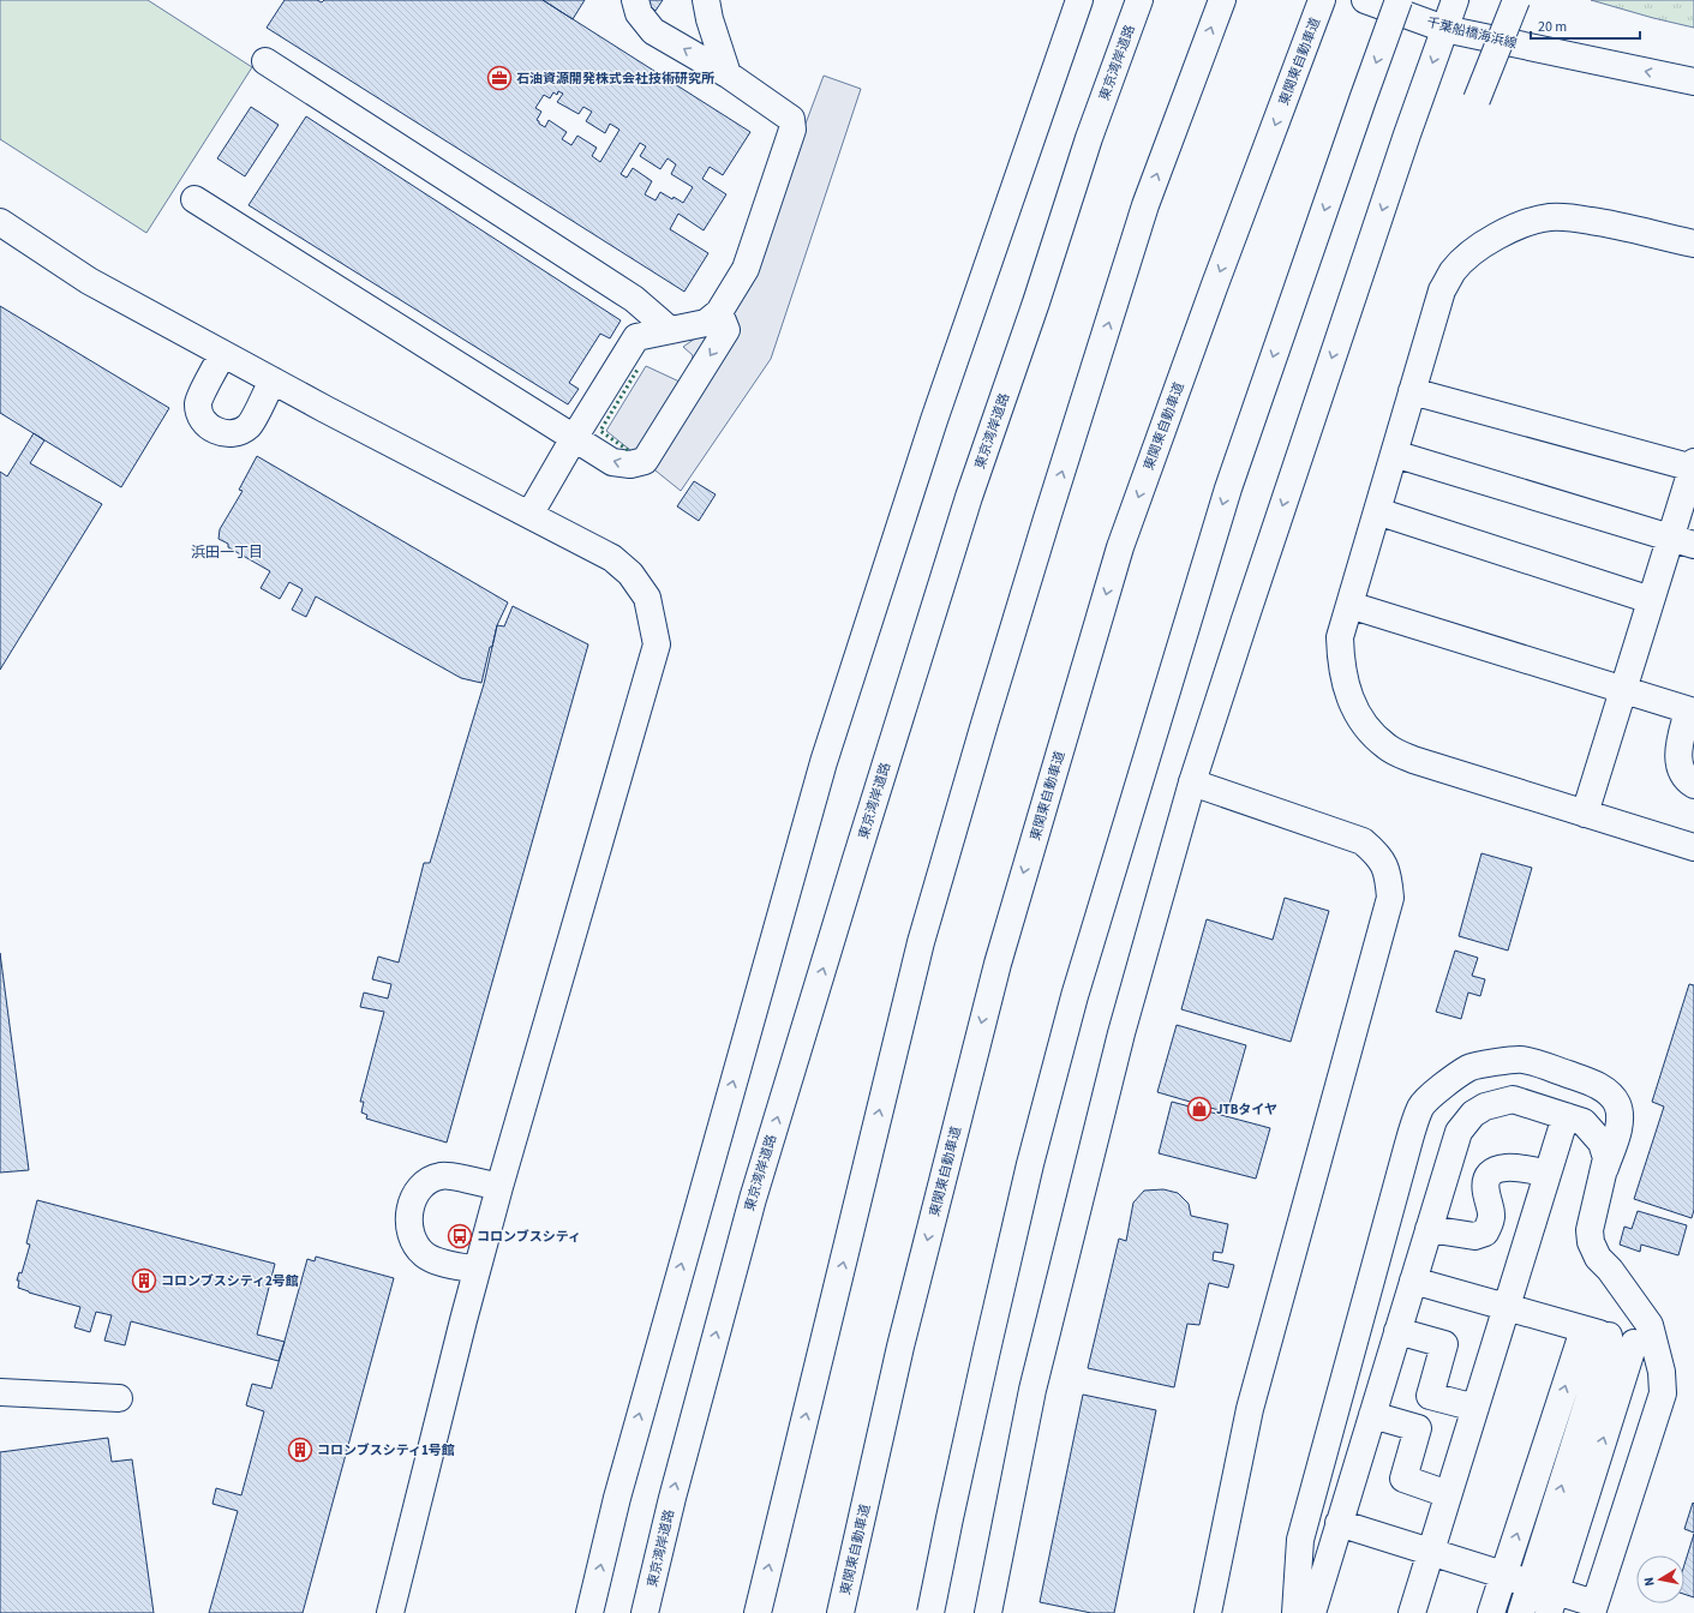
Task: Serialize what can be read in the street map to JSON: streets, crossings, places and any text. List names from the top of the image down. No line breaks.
{"streets":{"main road":["千葉船橋海浜線","東関東自動車道","東京湾岸道路"]},"one_way":["千葉船橋海浜線"],"districts":["浜田一丁目"],"places":{"office":["石油資源開発株式会社技術研究所"],"shop":["JTBタイヤ"],"bus stop":["コロンブスシティ"],"building":["コロンブスシティ2号館","コロンブスシティ1号館"]},"scale_bar":"20 m","north":"left"}
